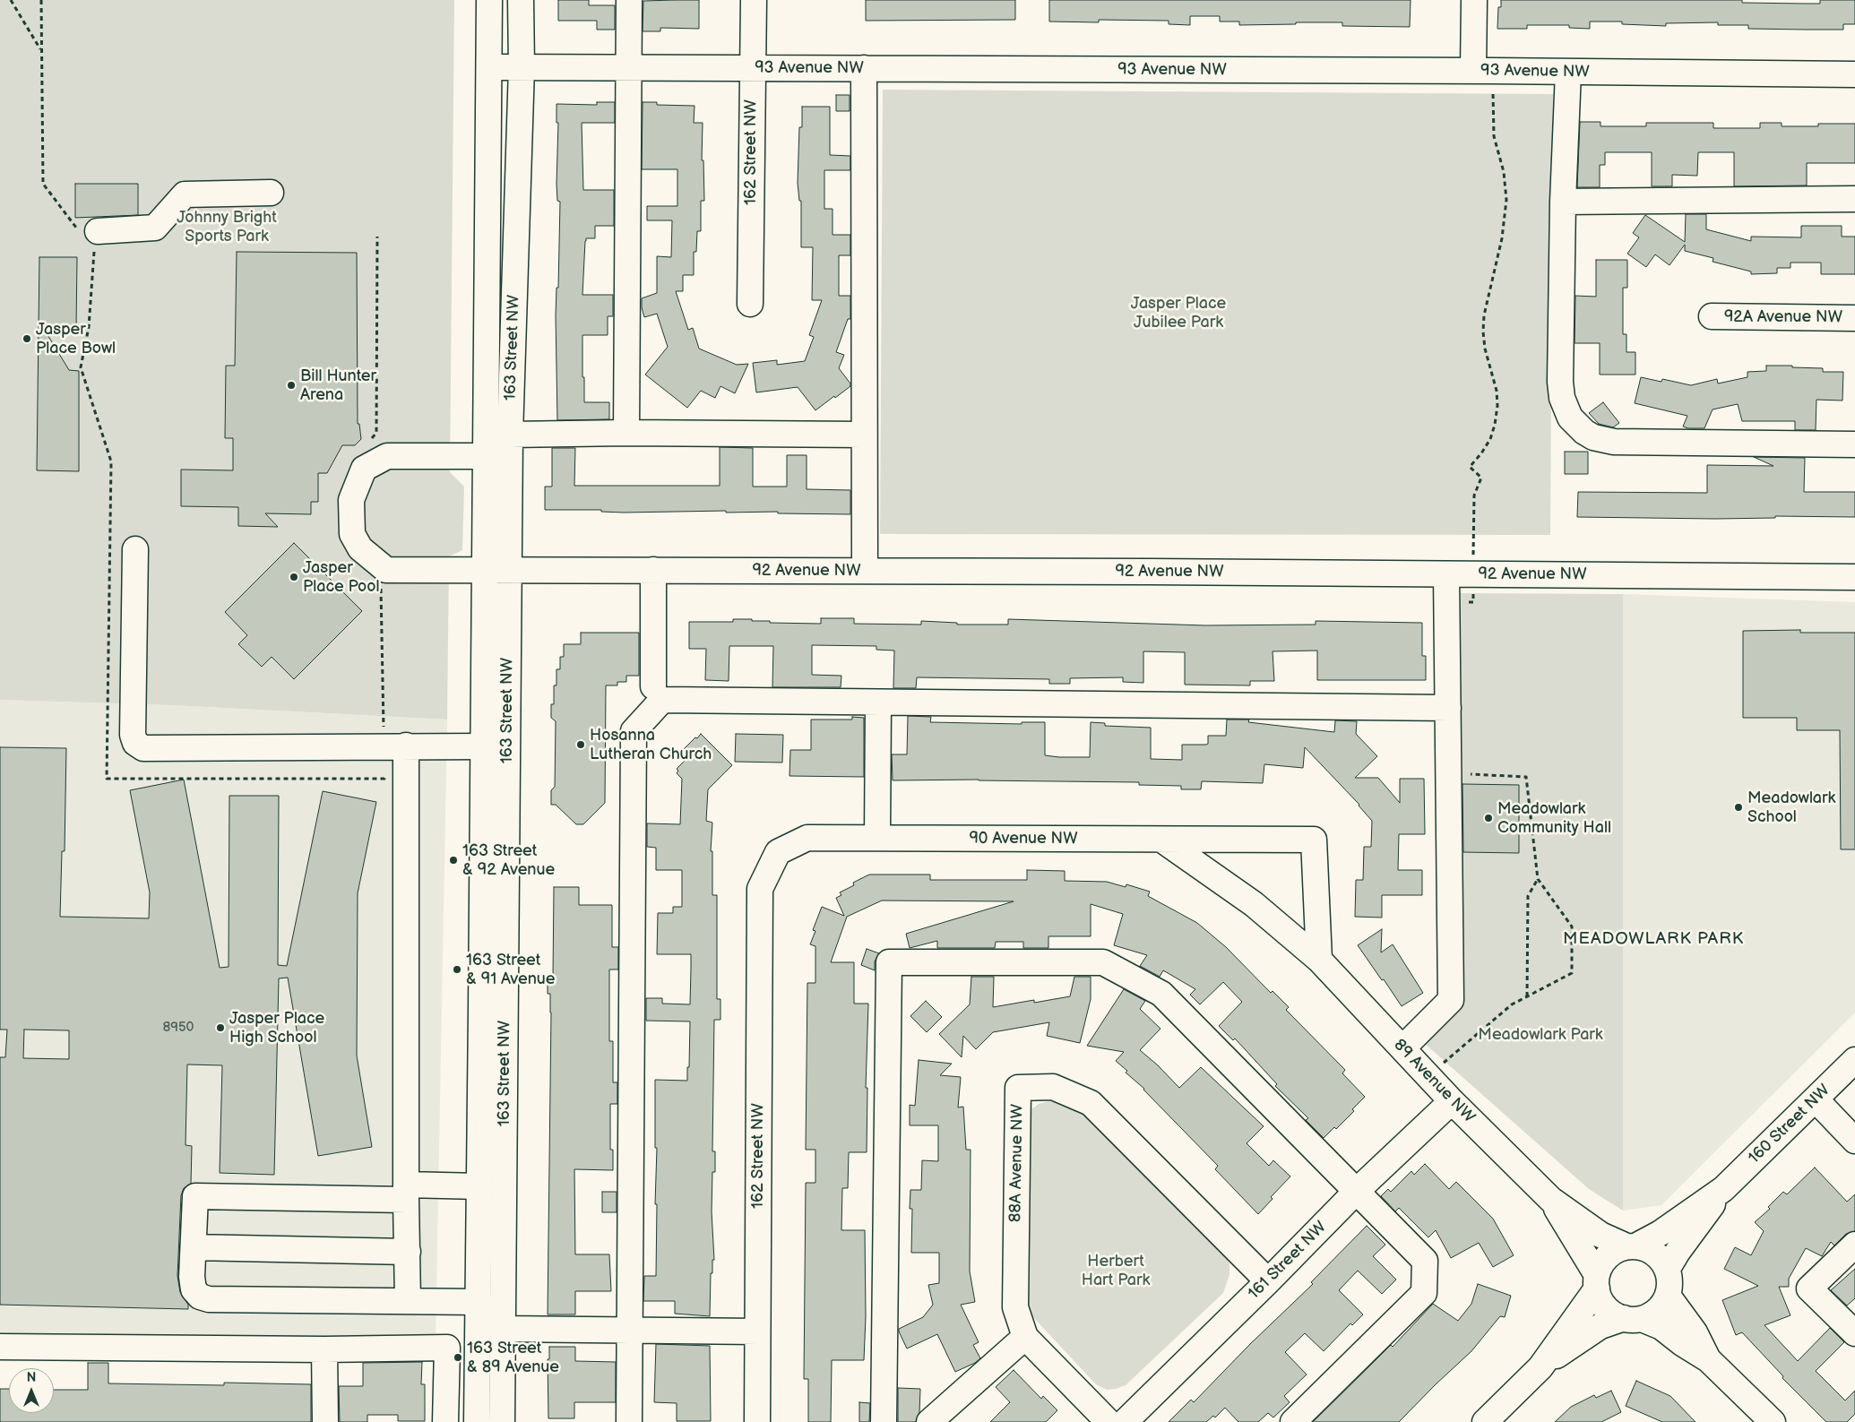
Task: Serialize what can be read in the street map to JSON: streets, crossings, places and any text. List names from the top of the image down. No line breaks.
{"streets":{"street":["93 Avenue NW","162 Street NW","92A Avenue NW","163 Street NW","92 Avenue NW","90 Avenue NW","89 Avenue NW","160 Street NW","88A Avenue NW","161 Street NW"]},"crossings":[["93 Avenue NW","162 Street NW"],["93 Avenue NW","163 Street NW"],["162 Street NW","90 Avenue NW"],["163 Street NW","92 Avenue NW"],["90 Avenue NW","89 Avenue NW"],["89 Avenue NW","160 Street NW"],["89 Avenue NW","161 Street NW"],["88A Avenue NW","161 Street NW"]],"districts":["MEADOWLARK PARK"],"parks":["Johnny Bright Sports Park","Jasper Place Jubilee Park","Meadowlark Park","Herbert Hart Park"],"places":["Jasper Place Bowl","Bill Hunter Arena","Jasper Place Pool","Hosanna Lutheran Church","Meadowlark School","Meadowlark Community Hall","163 Street & 92 Avenue","163 Street & 91 Avenue","Jasper Place High School","163 Street & 89 Avenue"],"house_numbers":["8950"],"north":"top"}
